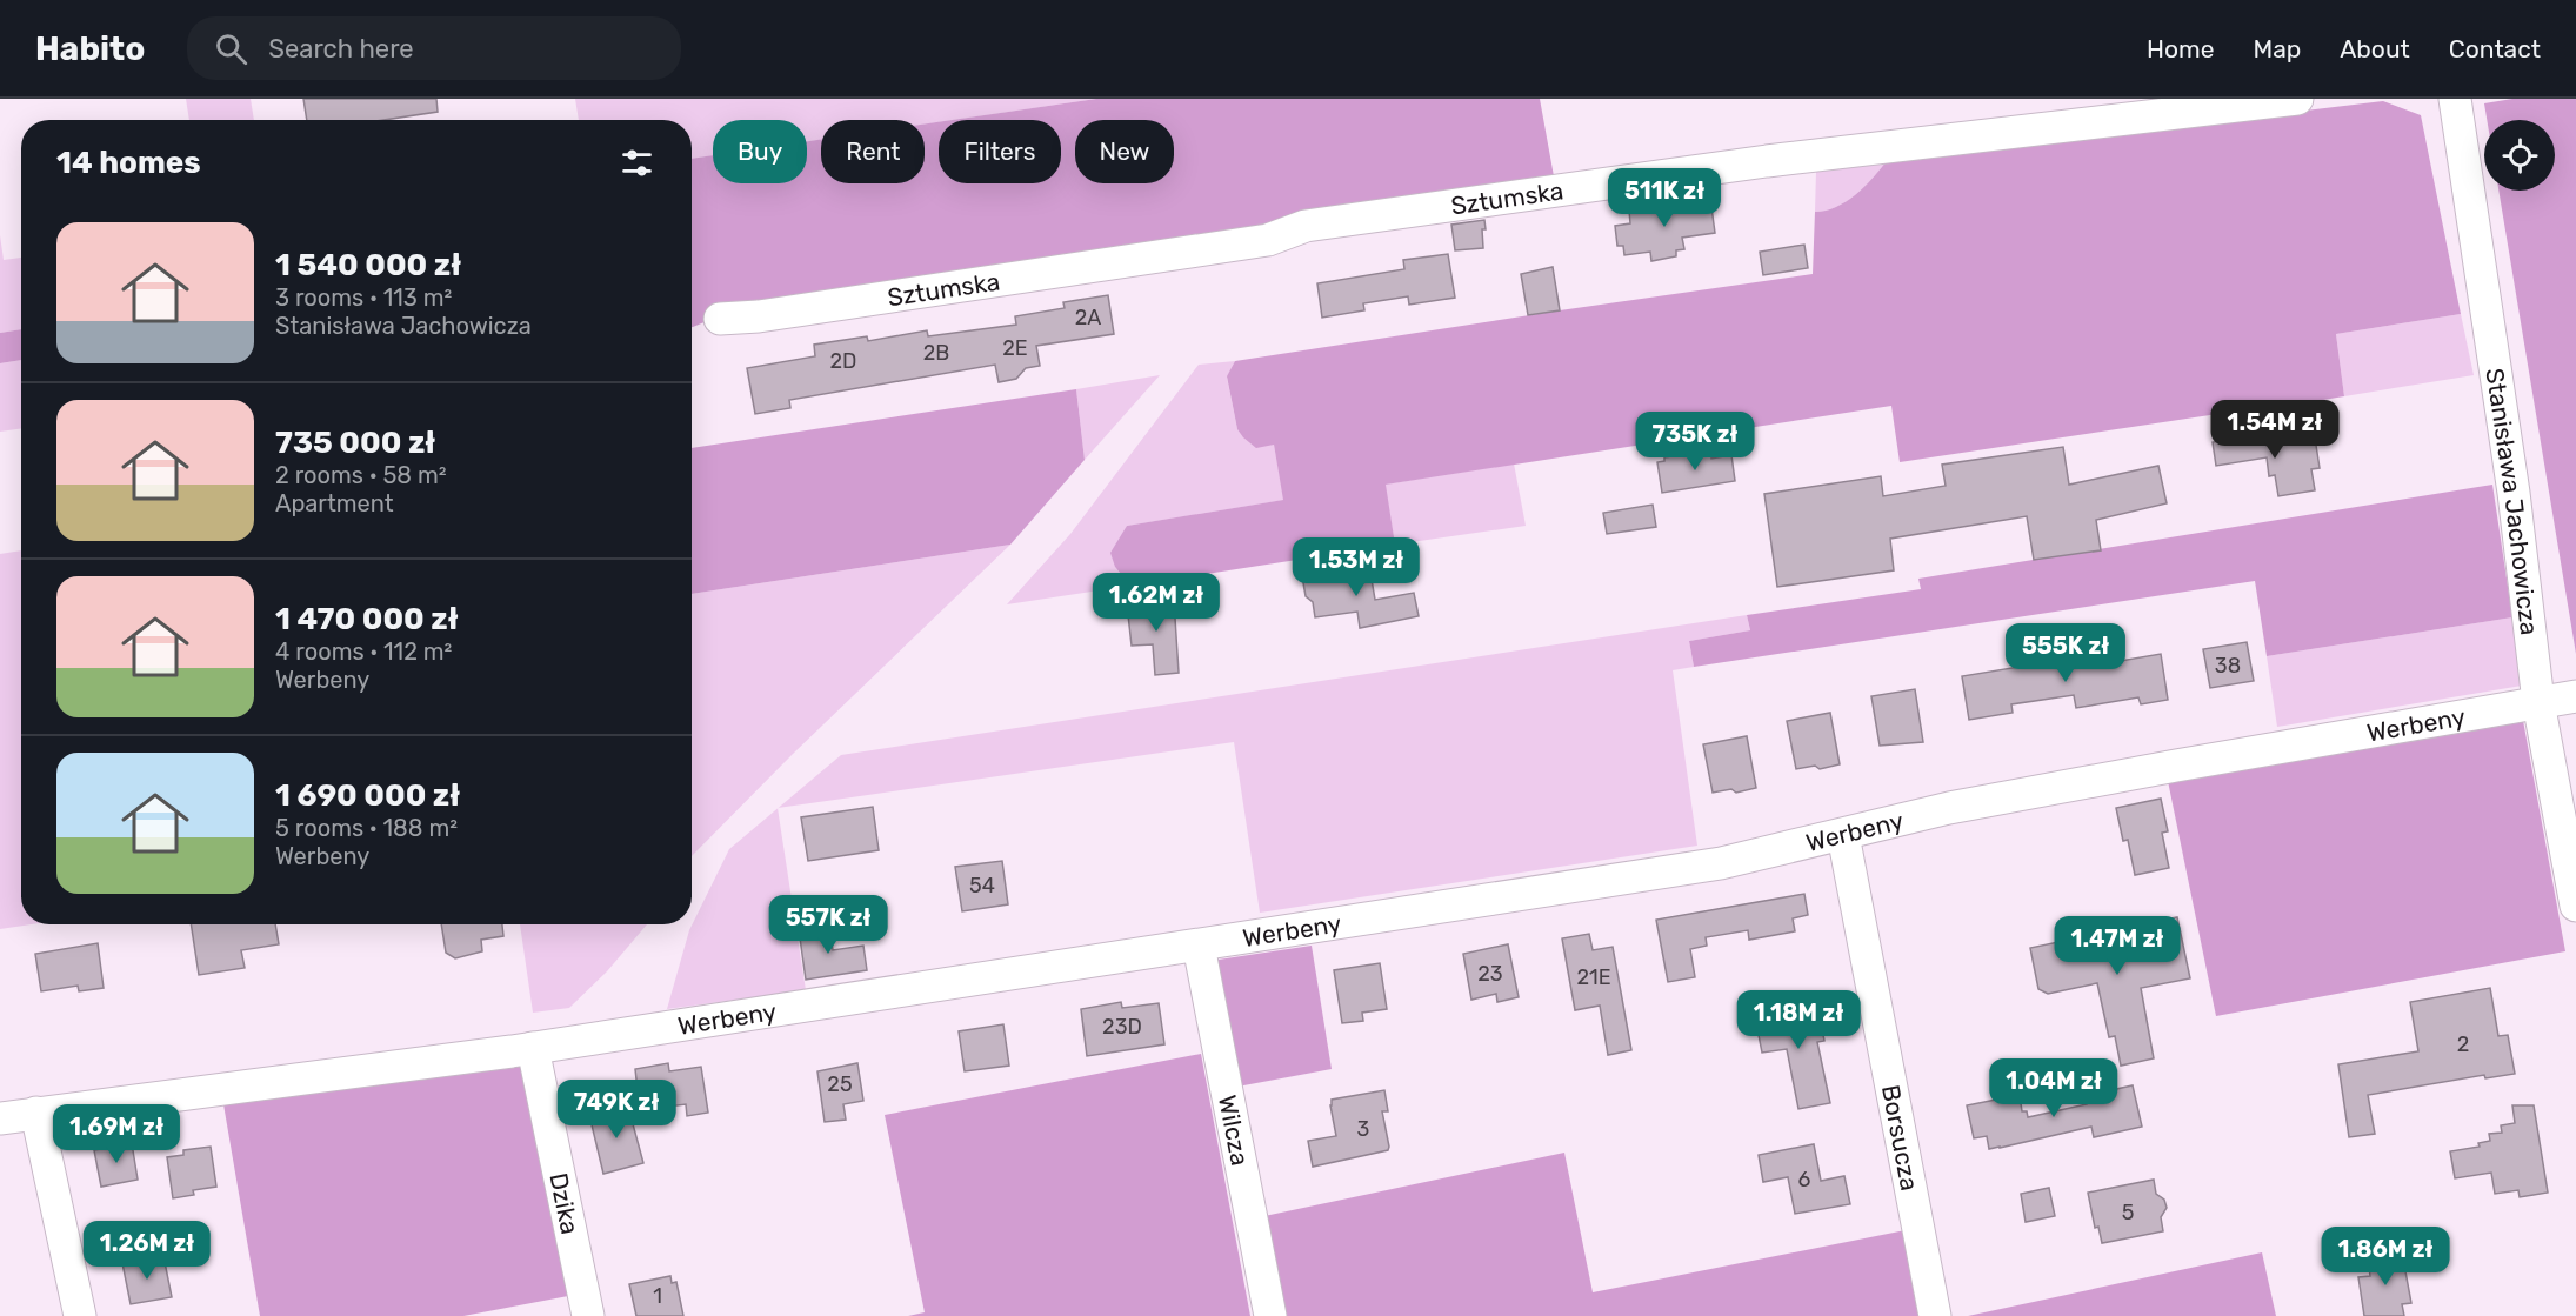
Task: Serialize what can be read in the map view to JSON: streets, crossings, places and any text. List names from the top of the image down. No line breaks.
{"streets":{"street":["Sztumska","Stanisława Jachowicza","Werbeny","Wilcza","Borsucza","Dzika"]},"crossings":[["Stanisława Jachowicza","Werbeny"],["Werbeny","Wilcza"],["Werbeny","Borsucza"],["Werbeny","Dzika"]],"house_numbers":["2A","2E","2B","2D","38","54","23","21E","23D","2","25","3","6","5","1"],"page":{"header":"Habito","search":"Search here","nav":["Home","Map","About","Contact"],"chip":["Buy","Rent","Filters","New"],"heading":"14 homes","price":["511K zł","1.54M zł","735K zł","1.53M zł","1.62M zł","555K zł","557K zł","1.47M zł","1.18M zł","1.04M zł","749K zł","1.69M zł","1.26M zł","1.86M zł"],"list":[{"name":"1 540 000 zł","note":"3 rooms · 113 m² · Stanisława Jachowicza"},{"name":"735 000 zł","note":"2 rooms · 58 m² · Apartment"},{"name":"1 470 000 zł","note":"4 rooms · 112 m² · Werbeny"},{"name":"1 690 000 zł","note":"5 rooms · 188 m² · Werbeny"}]}}
